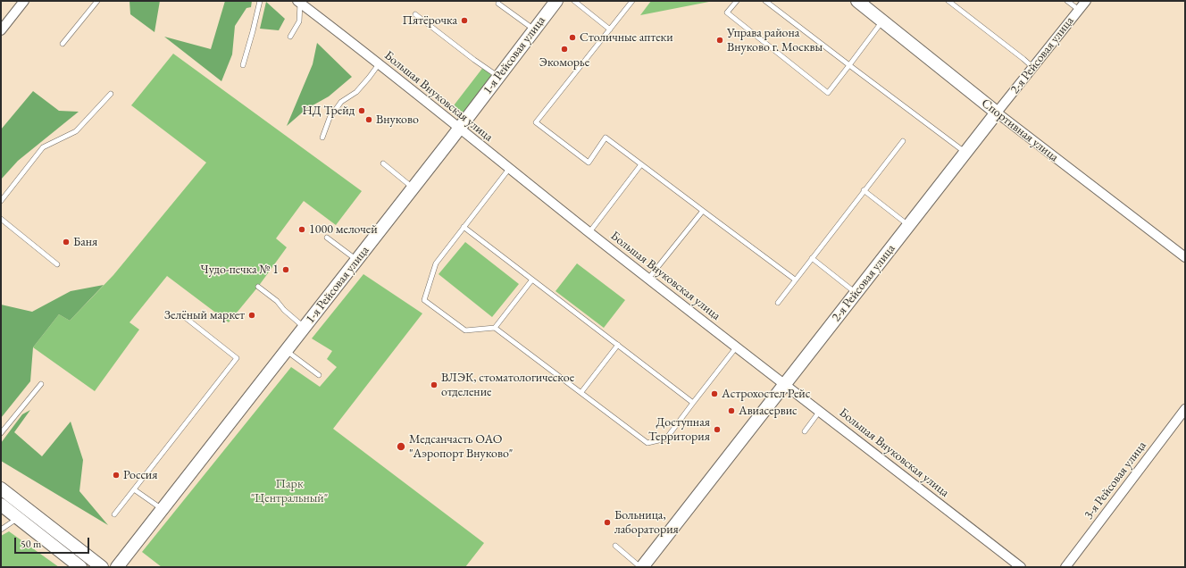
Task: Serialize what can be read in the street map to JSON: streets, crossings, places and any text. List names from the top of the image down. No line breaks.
{"streets":{"street":["1-я Рейсовая улица","2-я Рейсовая улица","Большая Внуковская улица","Спортивная улица","3-я Рейсовая улица"]},"crossings":[["1-я Рейсовая улица","Большая Внуковская улица"],["2-я Рейсовая улица","Большая Внуковская улица"],["2-я Рейсовая улица","Спортивная улица"]],"parks":["Парк \"Центральный\""],"places":["Пятёрочка","Столичные аптеки","Управа района Внуково г. Москвы","Экоморье","НД Трейд","Внуково","1000 мелочей","Баня","Чудо-печка № 1","Зелёный маркет","ВЛЭК, стоматологическое отделение","Астрохостел Рейс","Авиасервис","Доступная Территория","Медсанчасть ОАО \"Аэропорт Внуково\"","Россия","Больница, лаборатория"],"scale_bar":"50 m"}
